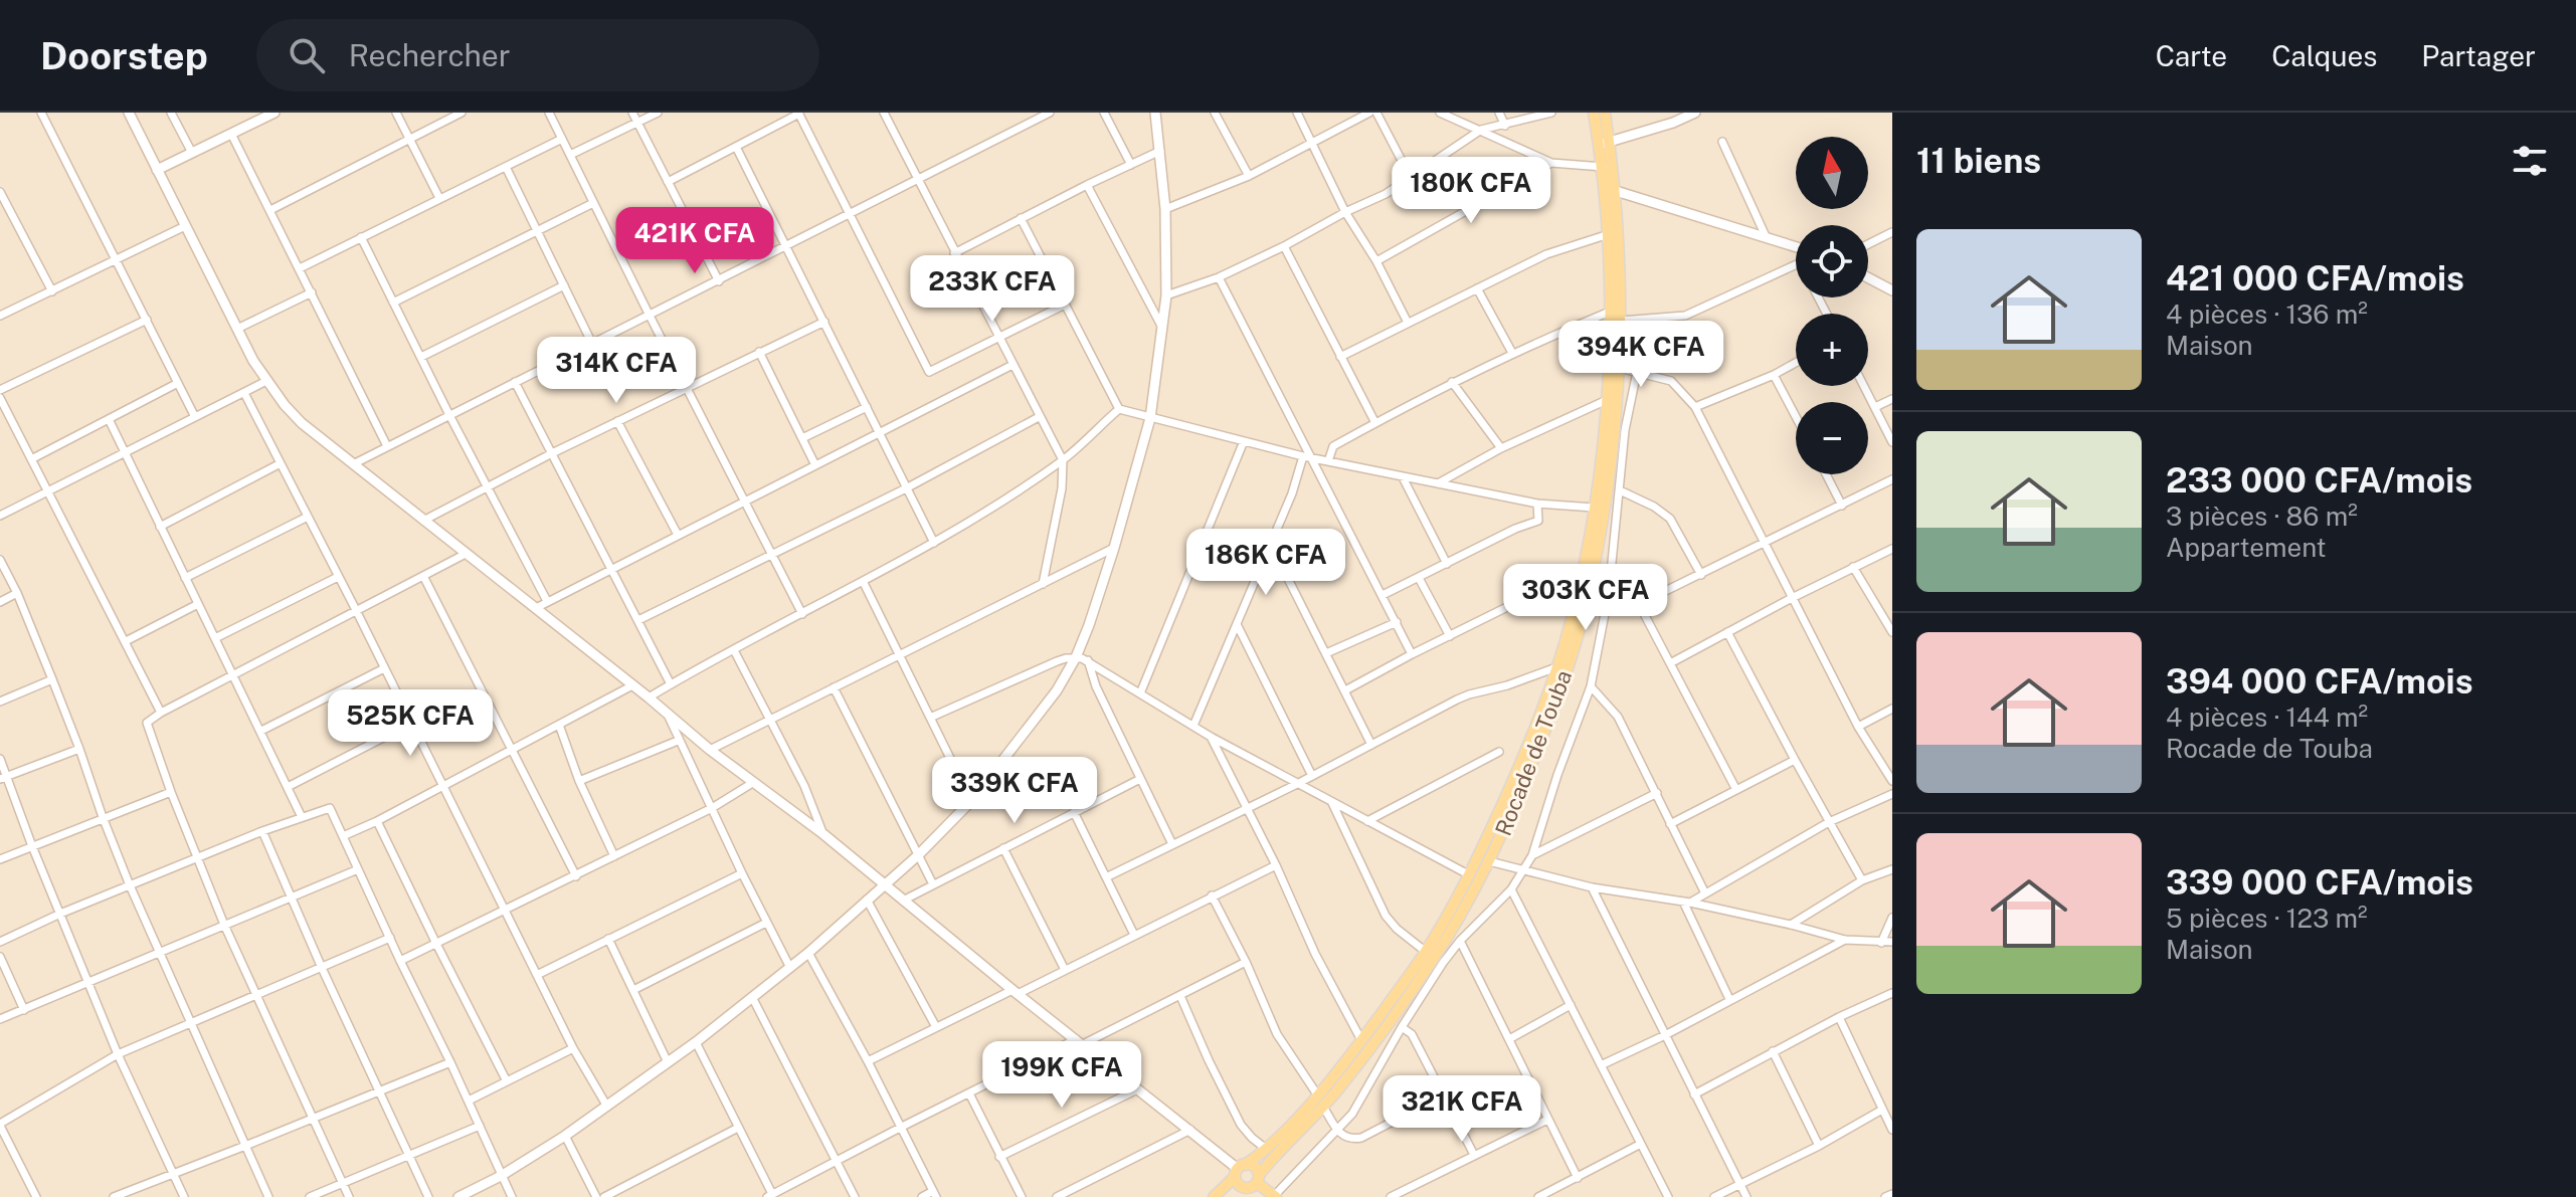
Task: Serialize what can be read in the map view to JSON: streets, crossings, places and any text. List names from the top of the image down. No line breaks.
{"streets":{"main road":["Rocade de Touba"]},"north":"top","page":{"header":"Doorstep","search":"Rechercher","nav":["Carte","Calques","Partager"],"heading":"11 biens","map_buttons":["+","−"],"price":["180K CFA","421K CFA","233K CFA","394K CFA","314K CFA","186K CFA","303K CFA","525K CFA","339K CFA","199K CFA","321K CFA"],"list":[{"name":"421 000 CFA/mois","note":"4 pièces · 136 m² · Maison"},{"name":"233 000 CFA/mois","note":"3 pièces · 86 m² · Appartement"},{"name":"394 000 CFA/mois","note":"4 pièces · 144 m² · Rocade de Touba"},{"name":"339 000 CFA/mois","note":"5 pièces · 123 m² · Maison"}]}}
